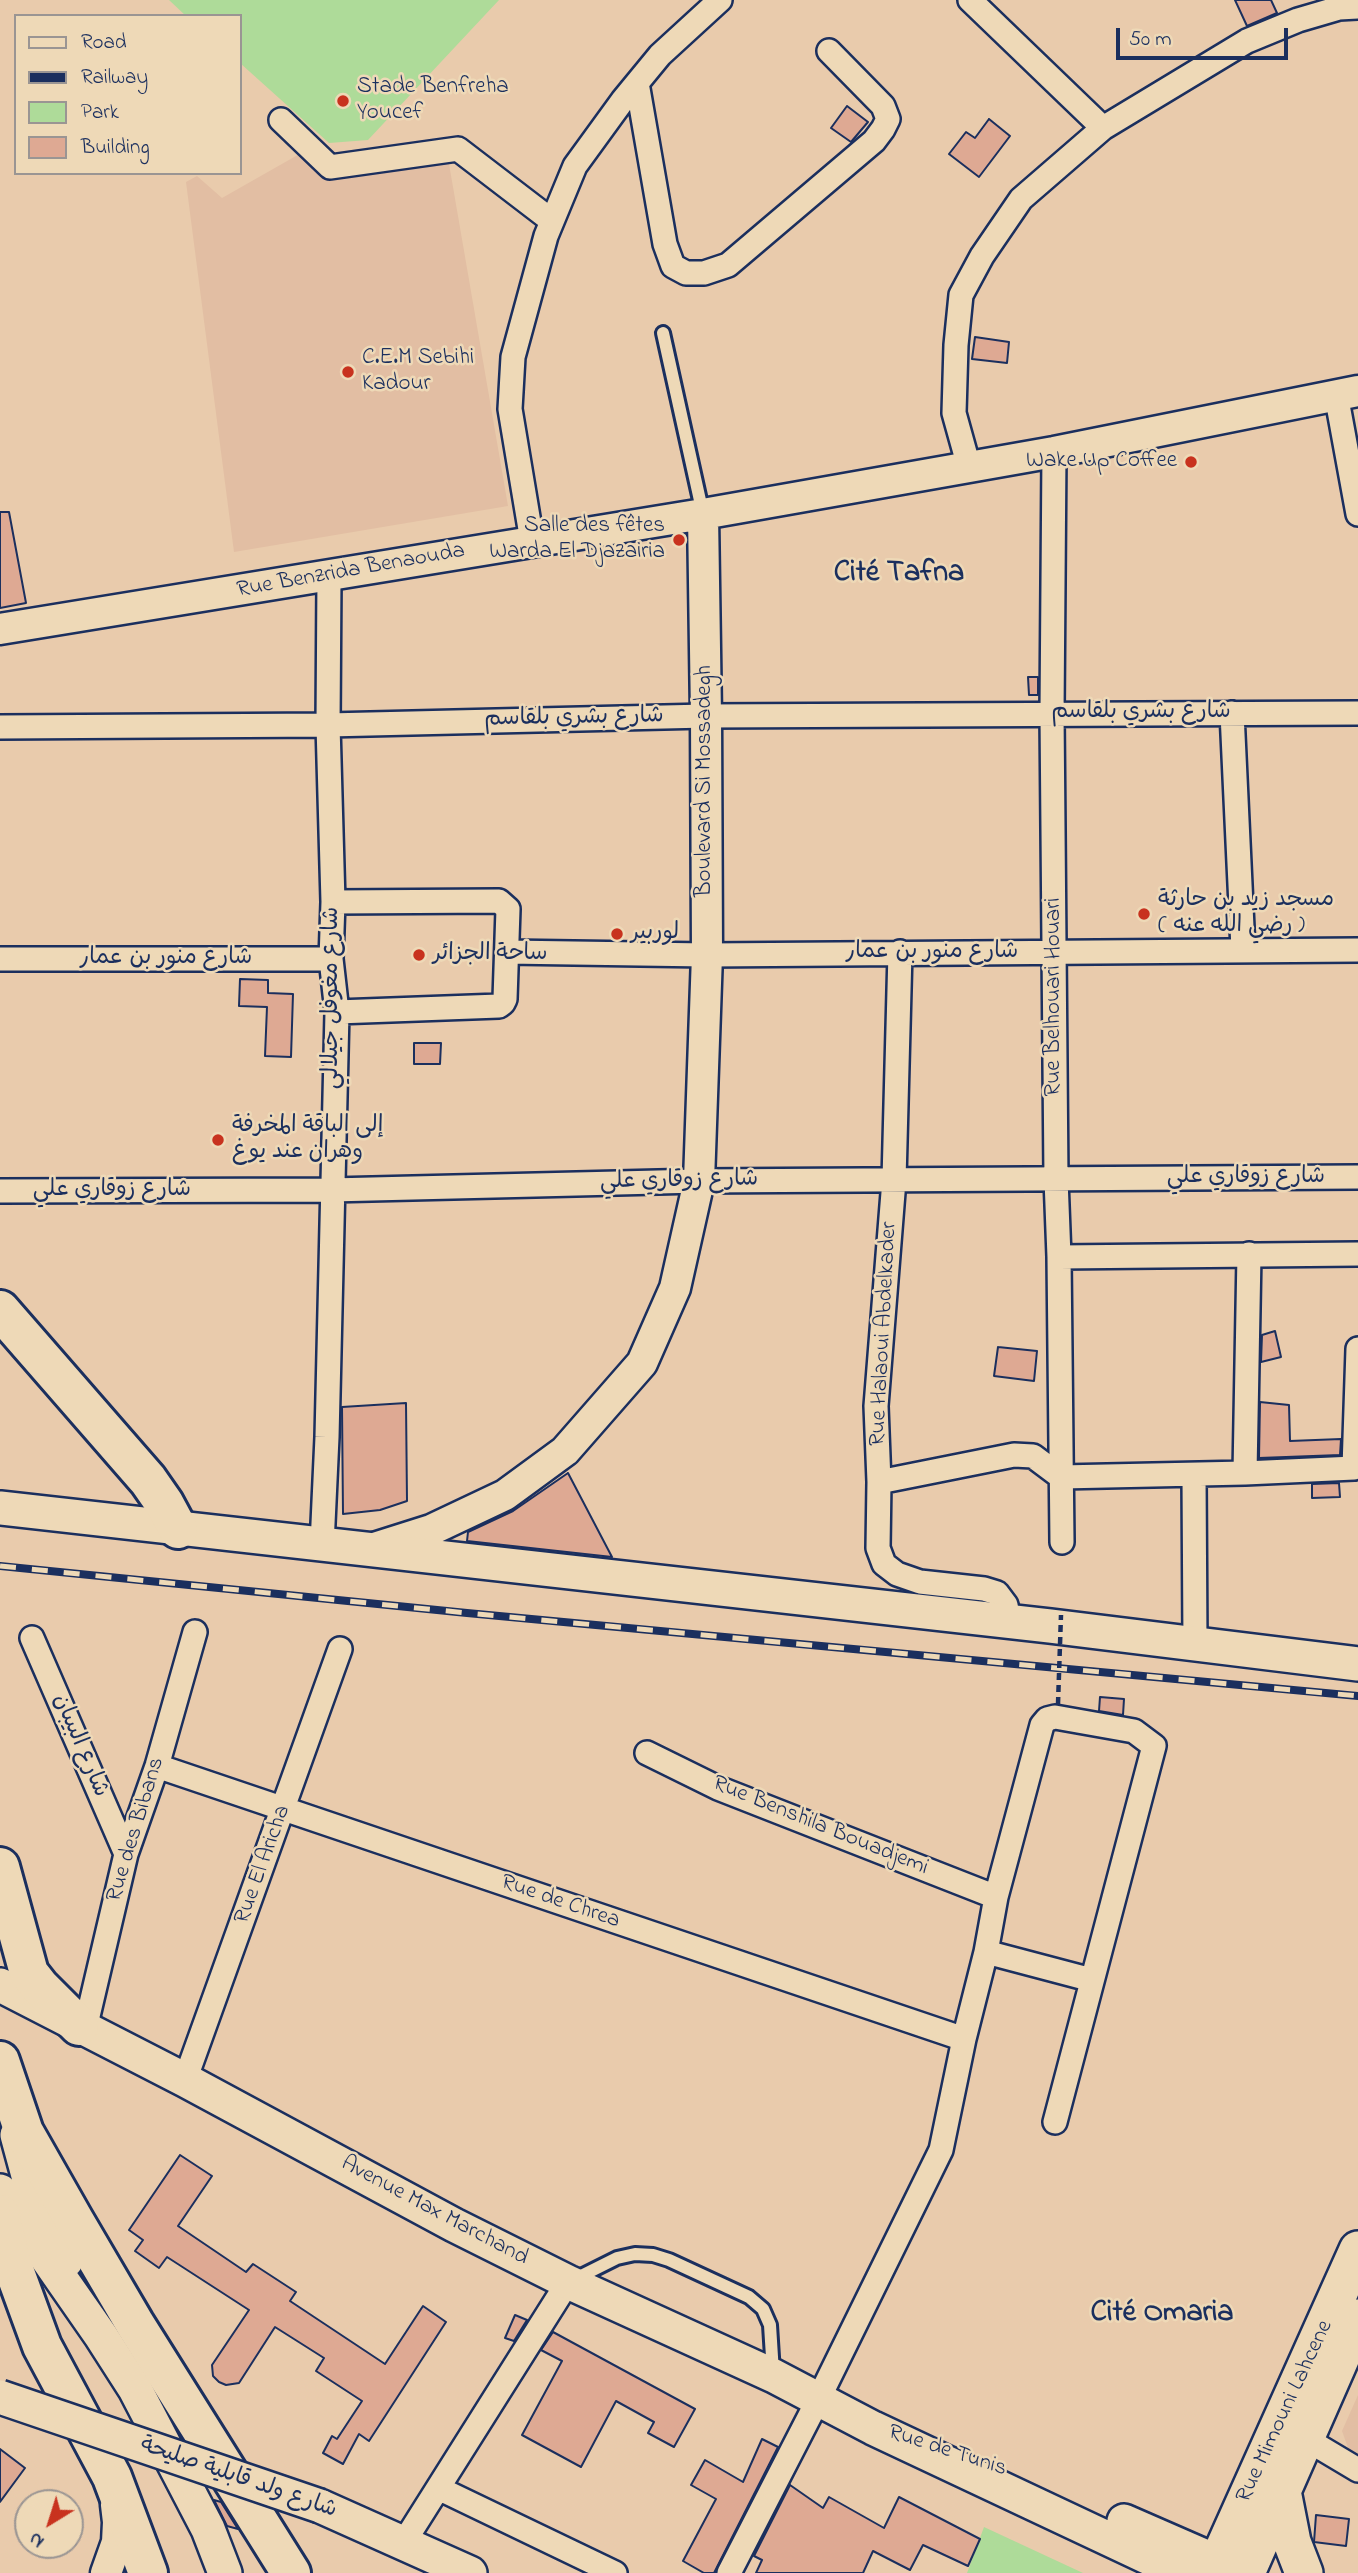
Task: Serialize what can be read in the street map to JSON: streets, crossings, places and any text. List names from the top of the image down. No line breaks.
{"streets":{"main road":["Avenue Max Marchand","Rue Mimouni Lahcene","Rue de Tunis","شارع ولد قابلية صليحة"],"street":["Rue Benzrida Benaouda","شارع بشري بلقاسم","Boulevard Si Mossadegh","شارع منور بن عمار","Rue Belhouari Houari","شارع مغوفل جيلالي","شارع زوقاري علي","Rue Halaoui Abdelkader","شارع البيبان","Rue Benshila Bouadjemi","Rue des Bibans","Rue El Aricha","Rue de Chrea"]},"crossings":[["Rue Benzrida Benaouda","Boulevard Si Mossadegh"],["Rue Benzrida Benaouda","شارع مغوفل جيلالي"],["شارع بشري بلقاسم","Boulevard Si Mossadegh"],["شارع بشري بلقاسم","Rue Belhouari Houari"],["شارع بشري بلقاسم","شارع مغوفل جيلالي"],["Boulevard Si Mossadegh","شارع منور بن عمار"],["Boulevard Si Mossadegh","شارع زوقاري علي"],["شارع منور بن عمار","Rue Belhouari Houari"],["شارع منور بن عمار","شارع مغوفل جيلالي"],["شارع منور بن عمار","Rue Halaoui Abdelkader"],["Rue Belhouari Houari","شارع زوقاري علي"],["شارع مغوفل جيلالي","شارع زوقاري علي"],["شارع زوقاري علي","Rue Halaoui Abdelkader"],["شارع البيبان","Rue des Bibans"],["Rue des Bibans","Rue de Chrea"],["Rue des Bibans","Avenue Max Marchand"],["Rue El Aricha","Rue de Chrea"],["Rue El Aricha","Avenue Max Marchand"],["Avenue Max Marchand","Rue de Tunis"],["Rue Mimouni Lahcene","Rue de Tunis"]],"districts":["Cité Tafna","Cité Omaria"],"places":["Stade Benfreha Youcef","C.E.M Sebihi Kadour","Wake Up Coffee","Salle des fêtes Warda El Djazairia","مسجد زيد بن حارثة ( رضي الله عنه )","لوربير","ساحة الجزائر","إلى الباقة المخرفة وهران عند يوغ"],"legend":["Road","Railway","Park","Building"],"scale_bar":"50 m","north":"bottom left"}
